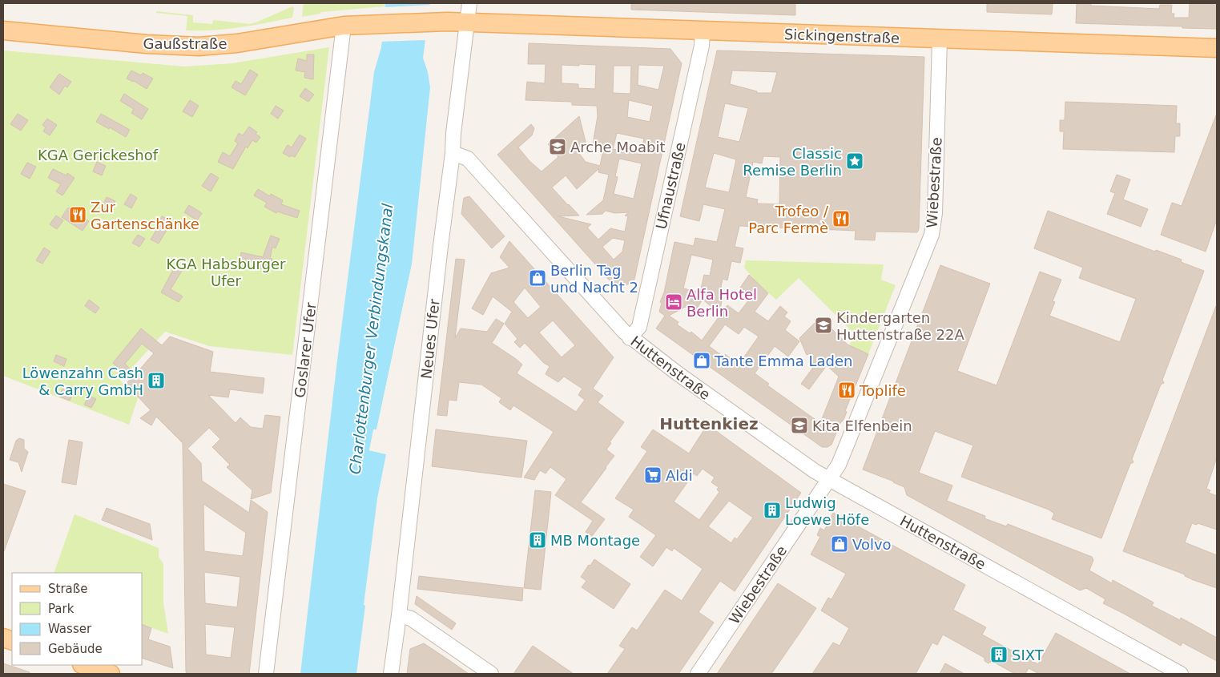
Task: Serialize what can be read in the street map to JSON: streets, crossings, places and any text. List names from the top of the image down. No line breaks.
{"streets":{"main road":["Sickingenstraße","Gaußstraße"],"street":["Wiebestraße","Ufnaustraße","Neues Ufer","Goslarer Ufer","Huttenstraße"]},"crossings":[["Sickingenstraße","Gaußstraße"],["Sickingenstraße","Wiebestraße"],["Sickingenstraße","Ufnaustraße"],["Sickingenstraße","Neues Ufer"],["Gaußstraße","Goslarer Ufer"],["Wiebestraße","Huttenstraße"],["Ufnaustraße","Huttenstraße"],["Neues Ufer","Huttenstraße"]],"districts":["Huttenkiez"],"water":["Charlottenburger Verbindungskanal"],"parks":["KGA Gerickeshof","KGA Habsburger Ufer"],"places":{"school or university":["Arche Moabit","Kindergarten Huttenstraße 22A","Kita Elfenbein"],"place":["Classic Remise Berlin"],"restaurant":["Zur Gartenschänke","Trofeo / Parc Fermè","Toplife"],"shop":["Berlin Tag und Nacht 2","Tante Emma Laden","Volvo"],"hotel":["Alfa Hotel Berlin"],"building":["Löwenzahn Cash & Carry GmbH","Ludwig Loewe Höfe","MB Montage","SIXT"],"supermarket":["Aldi"]},"legend":["Straße","Park","Wasser","Gebäude"]}
